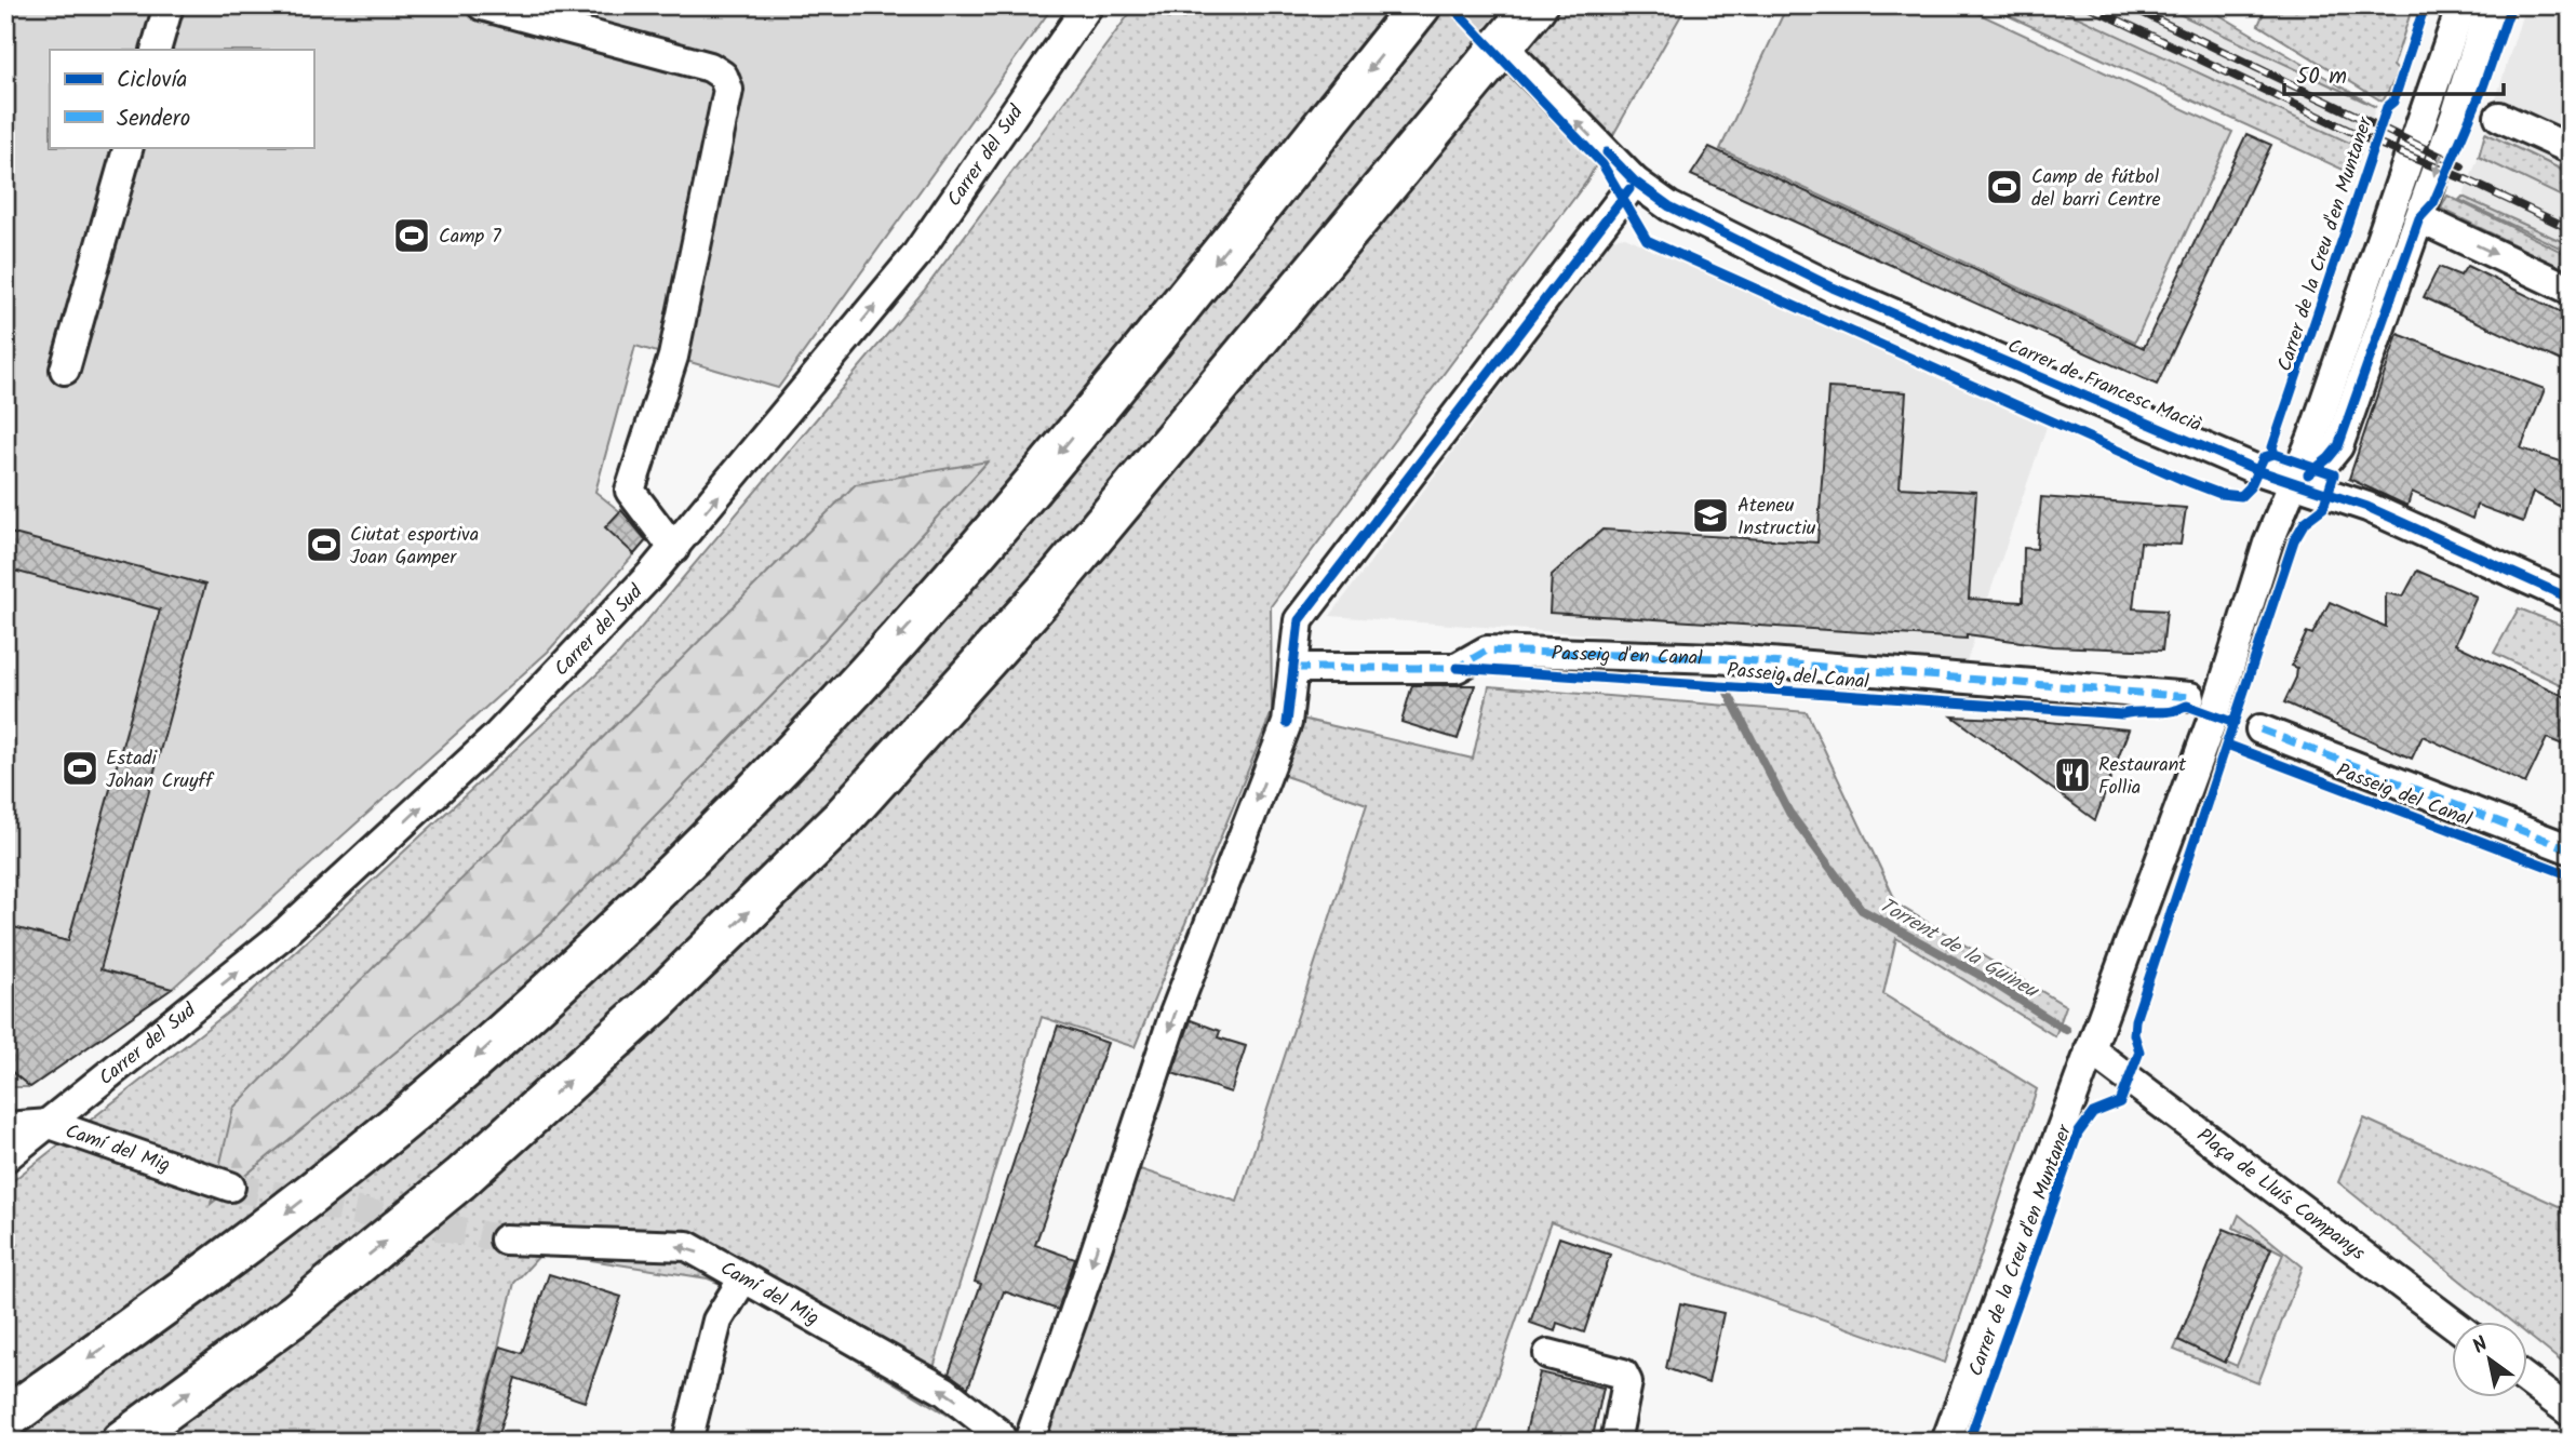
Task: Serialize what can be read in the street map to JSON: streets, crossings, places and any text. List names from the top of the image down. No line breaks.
{"streets":{"street":["Carrer del Sud","Carrer de la Creu d'en Muntaner","Carrer de Francesc Macià","Passeig d'en Canal","Passeig del Canal","Camí del Mig","Plaça de Lluís Companys"]},"crossings":[["Carrer del Sud","Camí del Mig"],["Carrer de la Creu d'en Muntaner","Carrer de Francesc Macià"],["Carrer de la Creu d'en Muntaner","Plaça de Lluís Companys"]],"one_way":["Carrer del Sud","Camí del Mig"],"water":["Torrent de la Guineu"],"places":{"sports":["Camp de fútbol del barri Centre","Camp 7","Ciutat esportiva Joan Gamper","Estadi Johan Cruyff"],"school or university":["Ateneu Instructiu"],"restaurant":["Restaurant Follia"]},"legend":["Ciclovía","Sendero"],"scale_bar":"50 m","north":"top left"}
